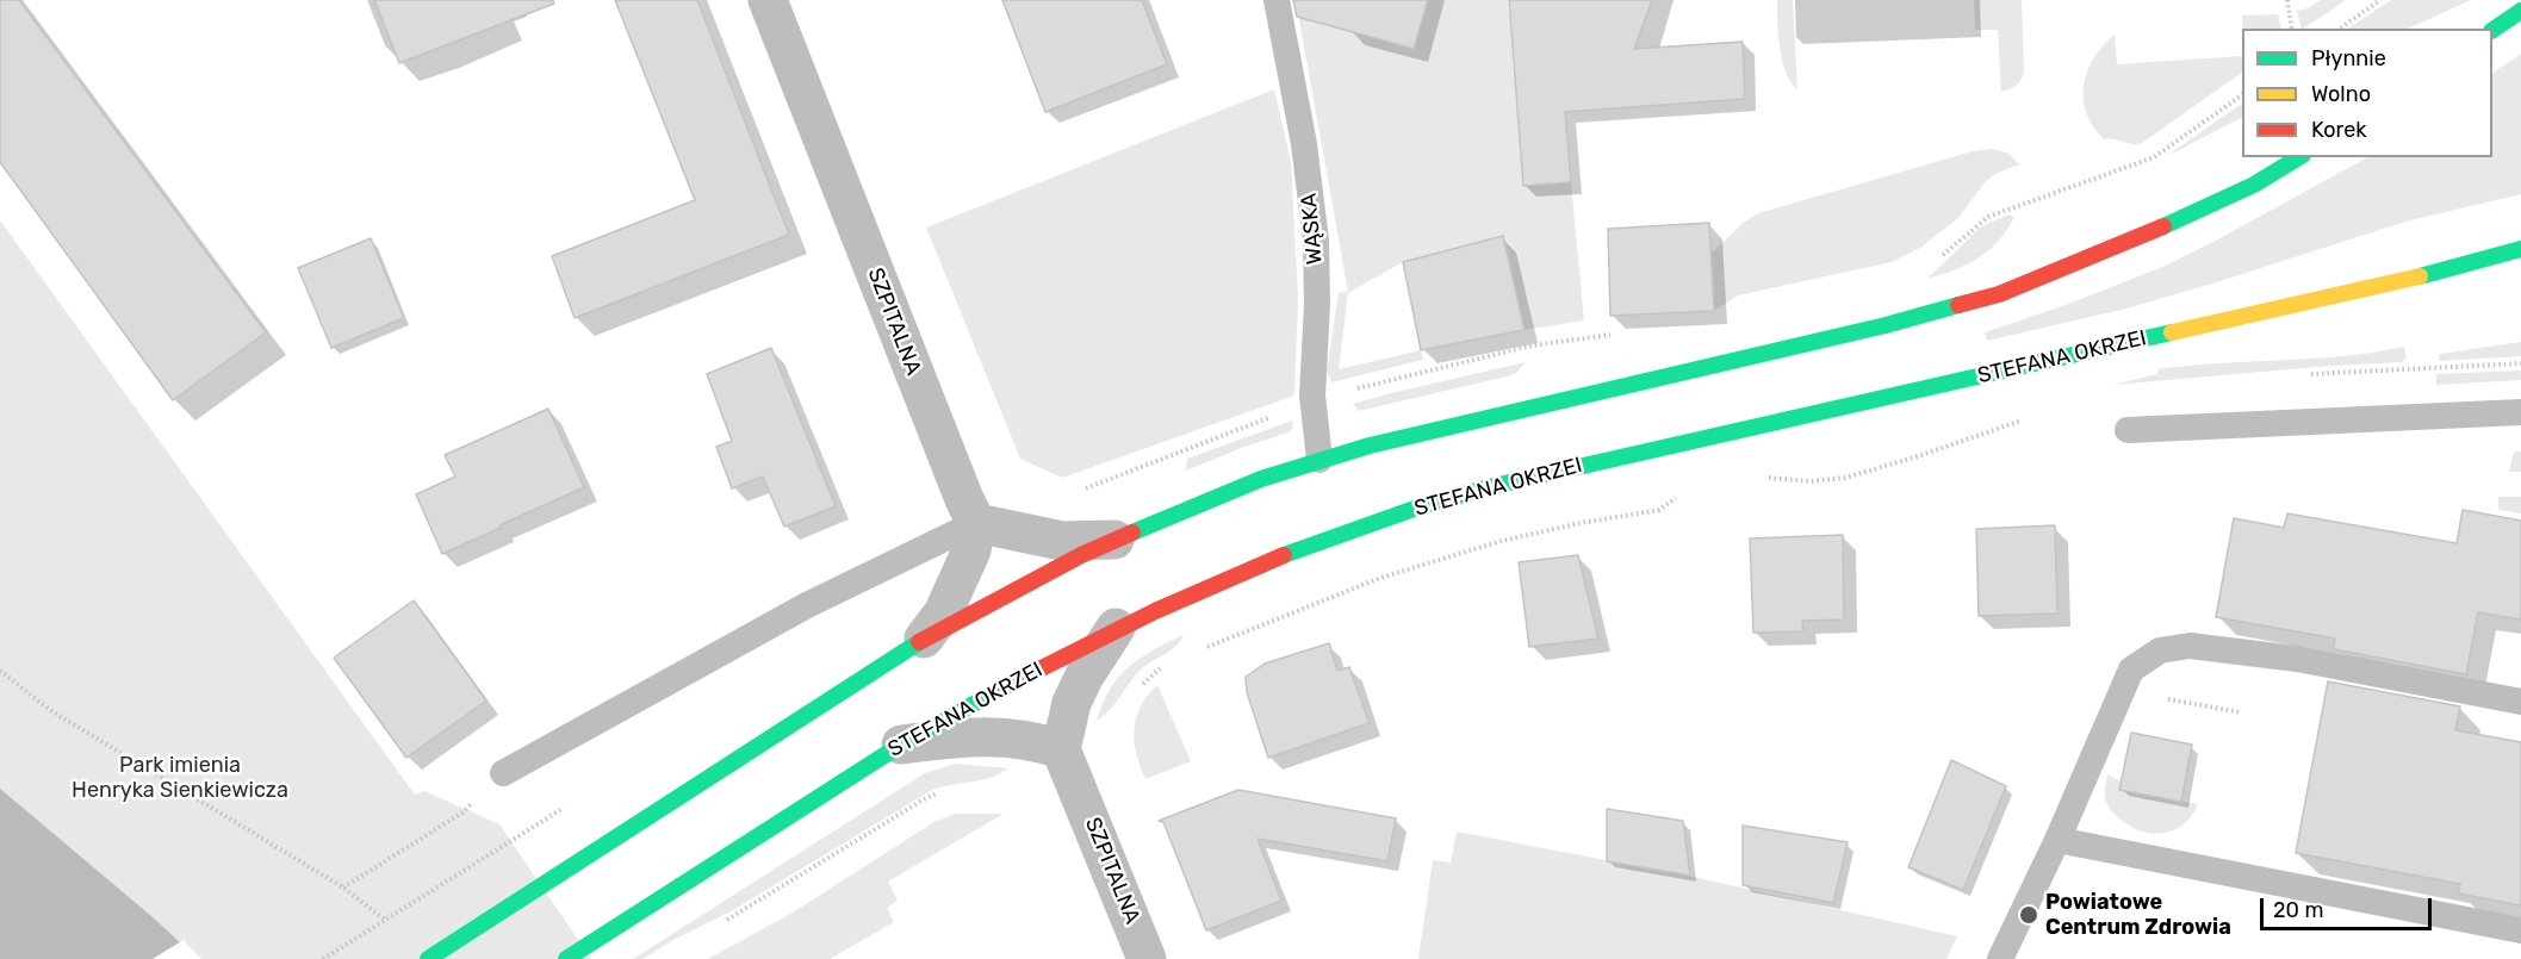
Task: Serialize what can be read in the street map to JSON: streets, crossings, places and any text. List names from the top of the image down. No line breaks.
{"streets":{"main road":["STEFANA OKRZEI"],"street":["SZPITALNA"],"lane":["WĄSKA"]},"parks":["Park imienia Henryka Sienkiewicza"],"places":["Powiatowe Centrum Zdrowia"],"legend":["Płynnie","Wolno","Korek"],"scale_bar":"20 m"}
